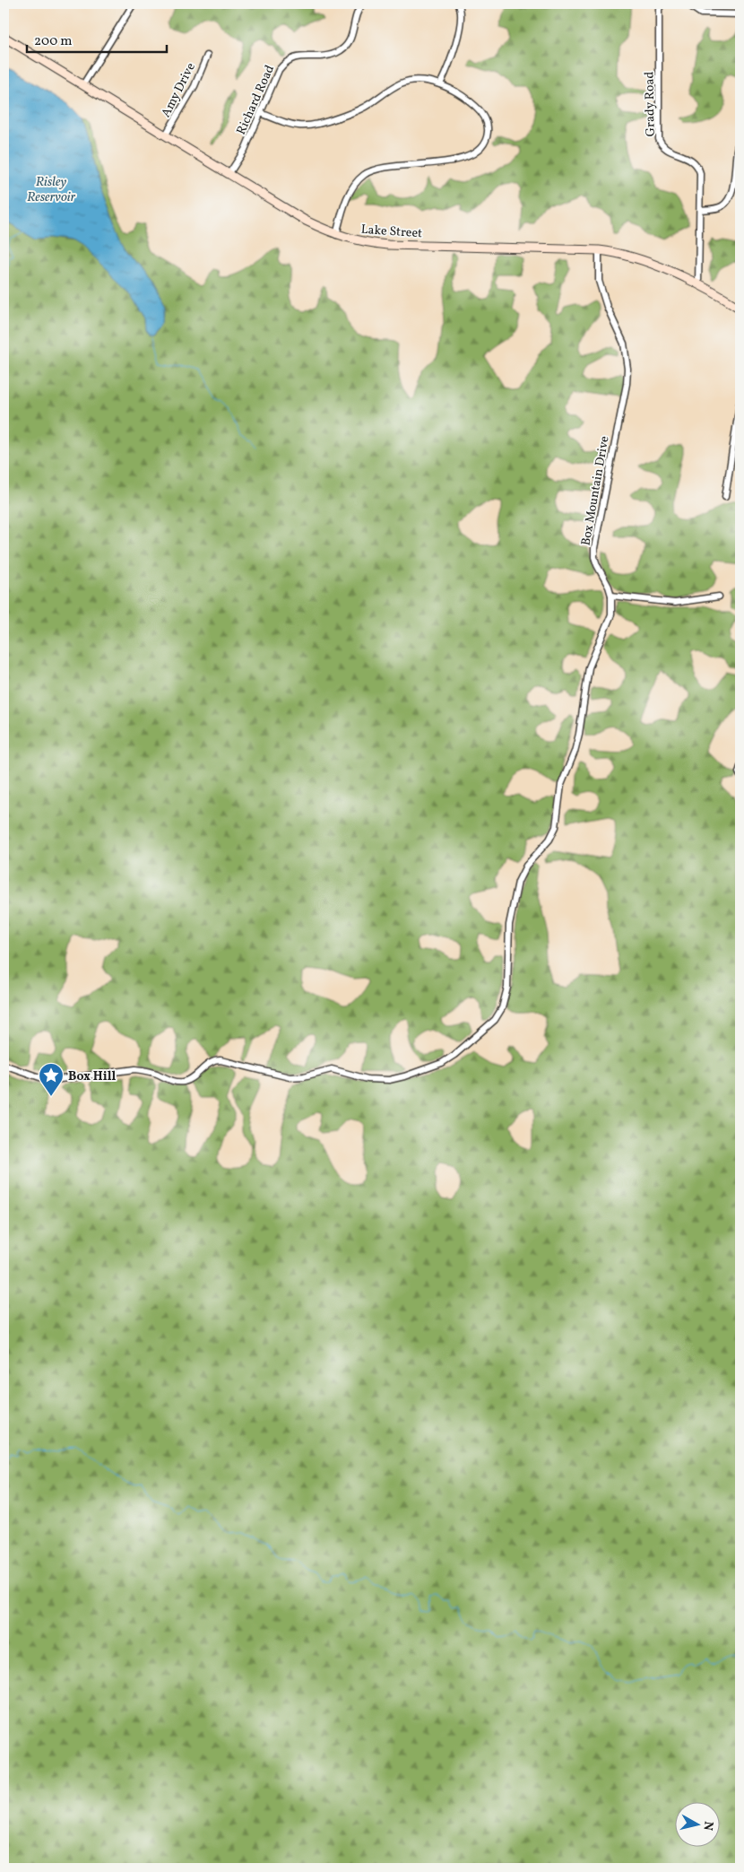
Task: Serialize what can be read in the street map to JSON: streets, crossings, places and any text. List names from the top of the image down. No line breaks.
{"streets":{"main road":["Lake Street"],"street":["Amy Drive","Richard Road","Grady Road","Box Mountain Drive"]},"crossings":[["Amy Drive","Lake Street"],["Richard Road","Lake Street"],["Grady Road","Lake Street"],["Lake Street","Box Mountain Drive"]],"water":["Risley Reservoir"],"places":{"place":["Box Hill"]},"scale_bar":"200 m","north":"right"}
